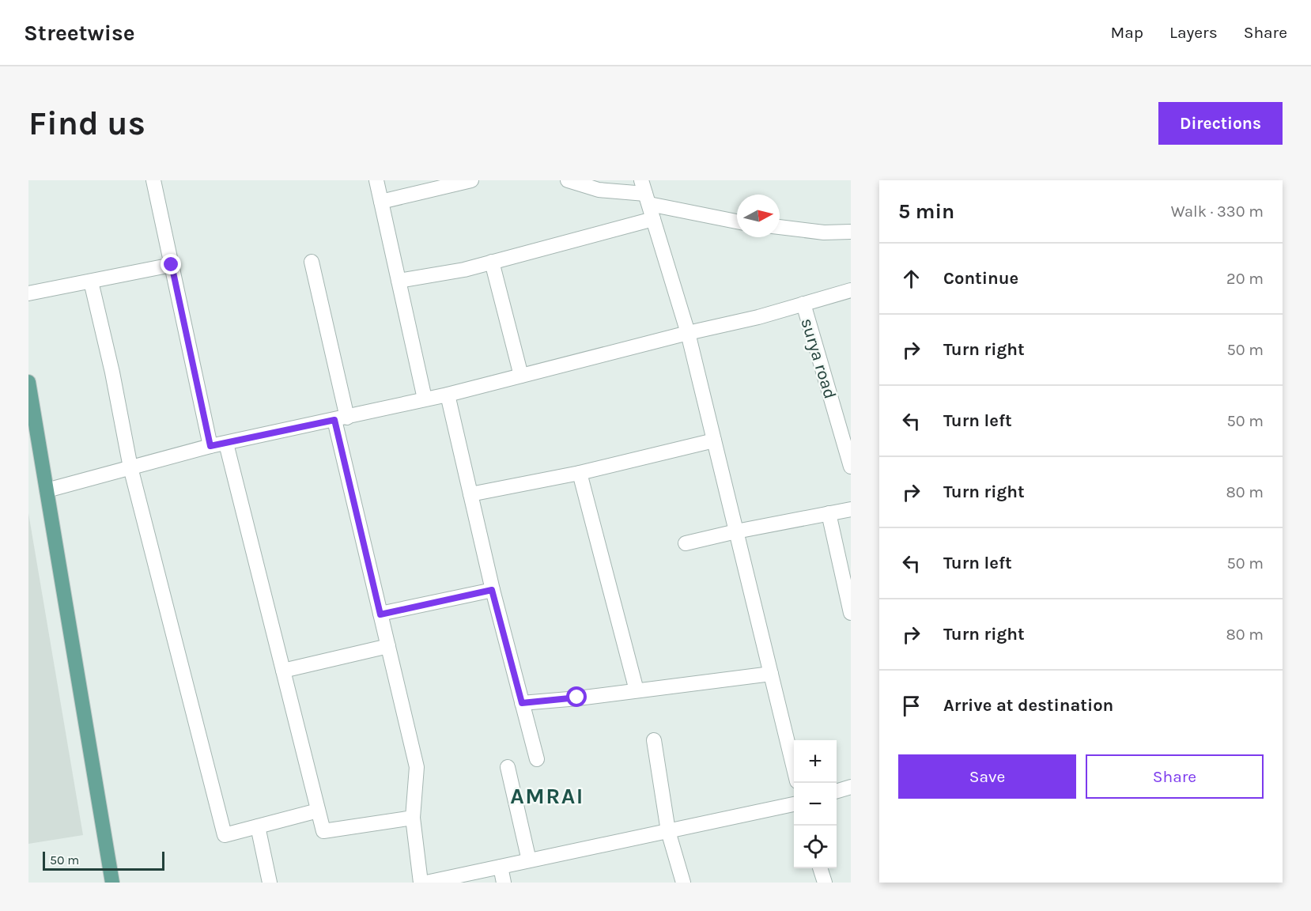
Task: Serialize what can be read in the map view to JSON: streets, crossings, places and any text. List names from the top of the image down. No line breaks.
{"streets":{"street":["surya road"]},"districts":["AMRAI"],"scale_bar":"50 m","north":"right","page":{"header":"Streetwise","nav":["Map","Layers","Share"],"buttons":["Directions",["Save","Share"]],"title":"Find us","heading":["5 min","Walk · 330 m"],"list":[["Continue","20 m"],["Turn right","50 m"],["Turn left","50 m"],["Turn right","80 m"],["Turn left","50 m"],["Turn right","80 m"],"Arrive at destination"],"map_buttons":["+","−"],"scale":"50 m"}}
